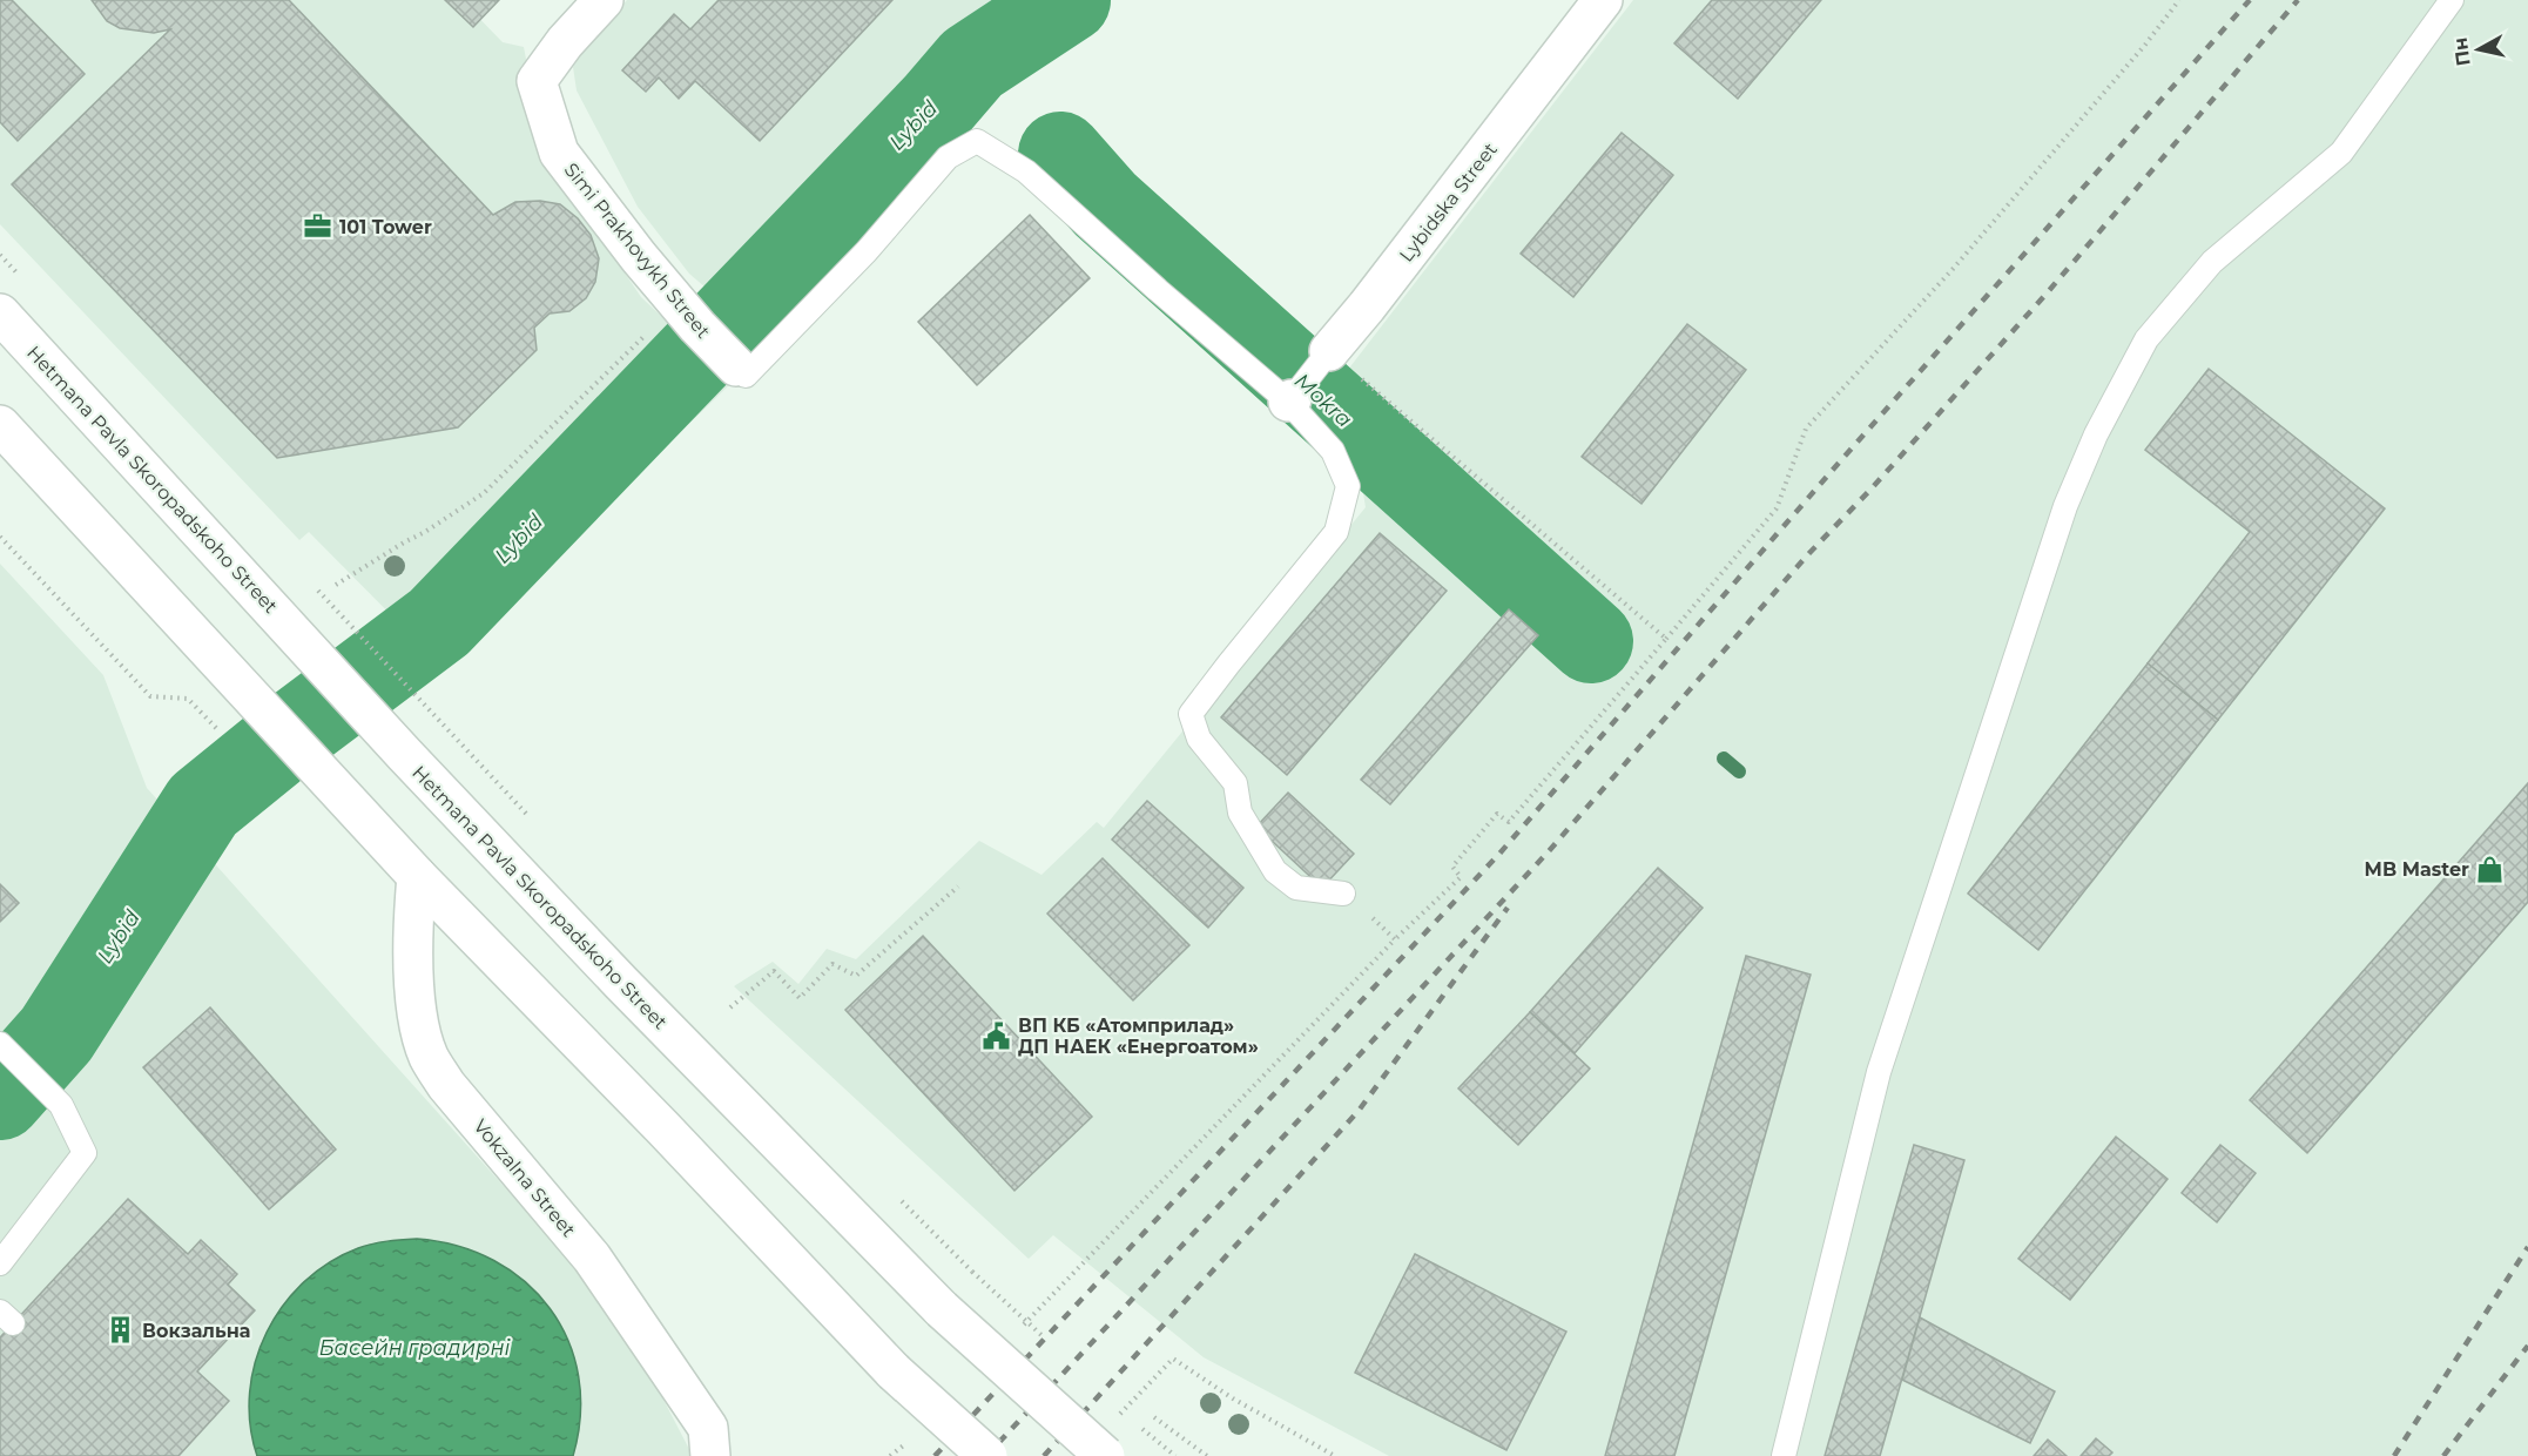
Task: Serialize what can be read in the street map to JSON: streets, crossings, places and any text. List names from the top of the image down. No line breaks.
{"streets":{"main road":["Lybidska Street","Simi Prakhovykh Street","Hetmana Pavla Skoropadskoho Street","Vokzalna Street"]},"water":["Lybid","Mokra","Басейн градирні"],"places":{"office":["101 Tower"],"shop":["MB Master"],"public building":["ВП КБ «Атомприлад» ДП НАЕК «Енергоатом»"],"building":["Вокзальна"]},"north":"left"}
